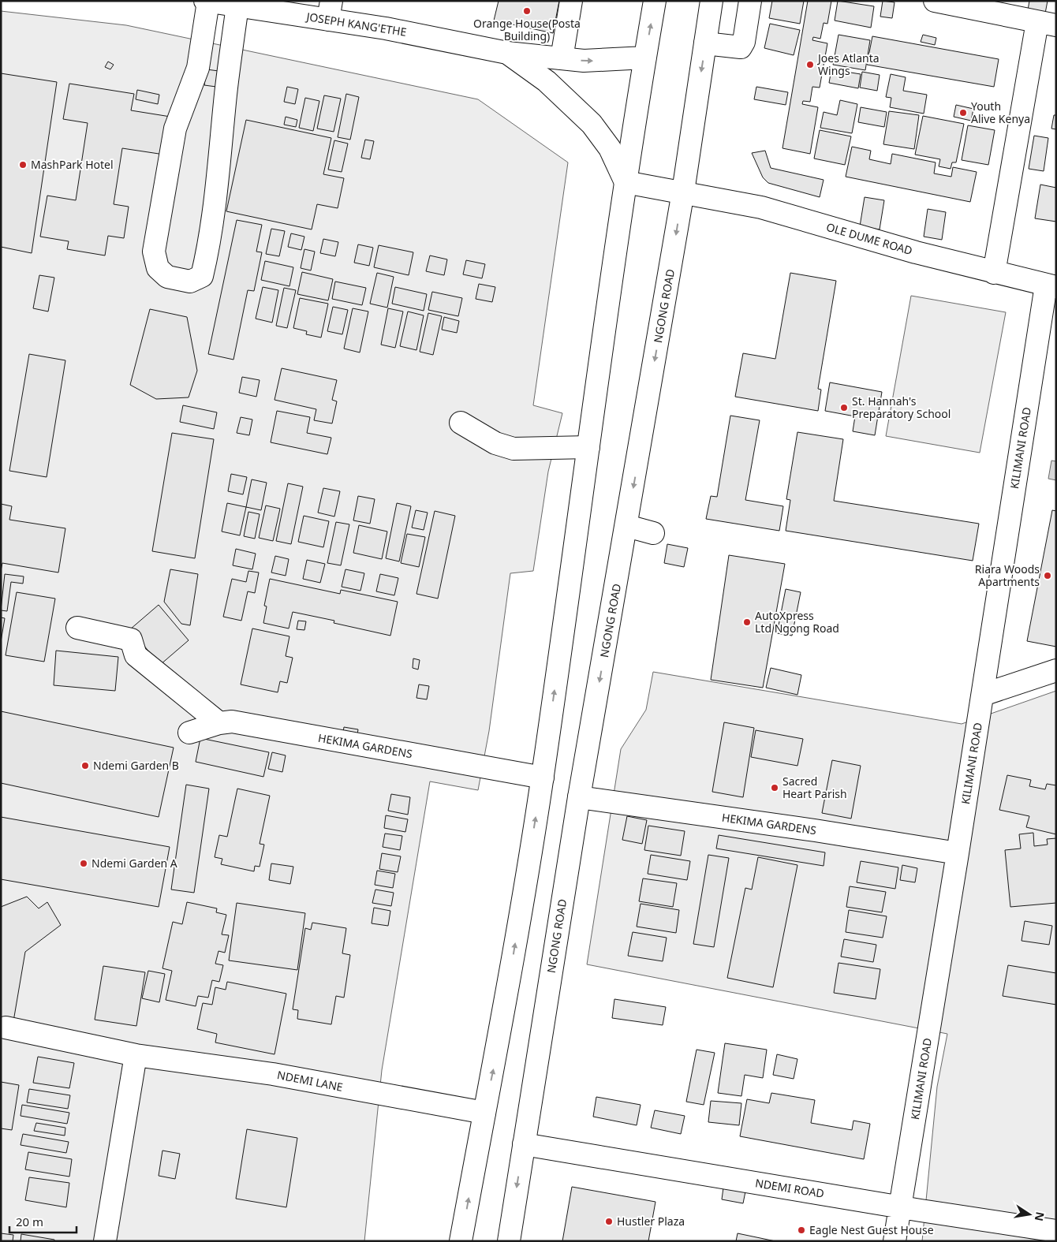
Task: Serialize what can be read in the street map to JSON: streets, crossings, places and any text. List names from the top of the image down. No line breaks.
{"streets":{"street":["JOSEPH KANG'ETHE","OLE DUME ROAD","NGONG ROAD","KILIMANI ROAD","HEKIMA GARDENS","NDEMI LANE","NDEMI ROAD"]},"crossings":[["OLE DUME ROAD","NGONG ROAD"],["OLE DUME ROAD","KILIMANI ROAD"],["NGONG ROAD","HEKIMA GARDENS"],["NGONG ROAD","NDEMI ROAD"],["KILIMANI ROAD","HEKIMA GARDENS"],["KILIMANI ROAD","NDEMI ROAD"]],"places":["Orange House(Posta Building)","Joes Atlanta Wings","Youth Alive Kenya","MashPark Hotel","St. Hannah's Preparatory School","Riara Woods Apartments","AutoXpress Ltd Ngong Road","Ndemi Garden B","Sacred Heart Parish","Ndemi Garden A","Hustler Plaza","Eagle Nest Guest House"],"scale_bar":"20 m","north":"right"}
